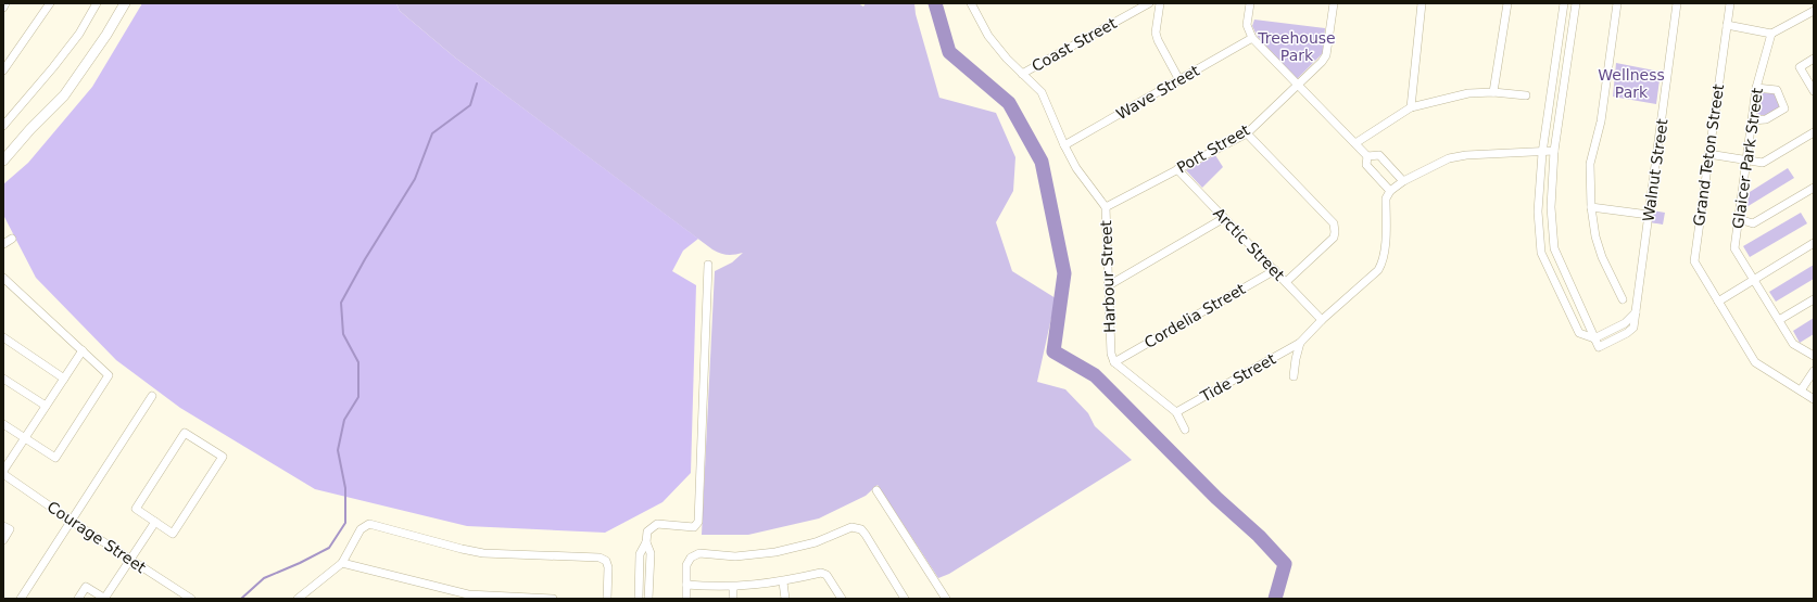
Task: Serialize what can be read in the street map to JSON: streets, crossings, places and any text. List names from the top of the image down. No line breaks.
{"streets":{"street":["Coast Street","Wave Street","Port Street","Grand Teton Street","Glaicer Park Street","Walnut Street","Arctic Street","Harbour Street","Cordelia Street","Tide Street","Courage Street"]},"crossings":[["Coast Street","Harbour Street"],["Wave Street","Harbour Street"],["Port Street","Arctic Street"],["Port Street","Harbour Street"],["Arctic Street","Cordelia Street"],["Harbour Street","Cordelia Street"]],"parks":["Treehouse Park","Wellness Park"]}
